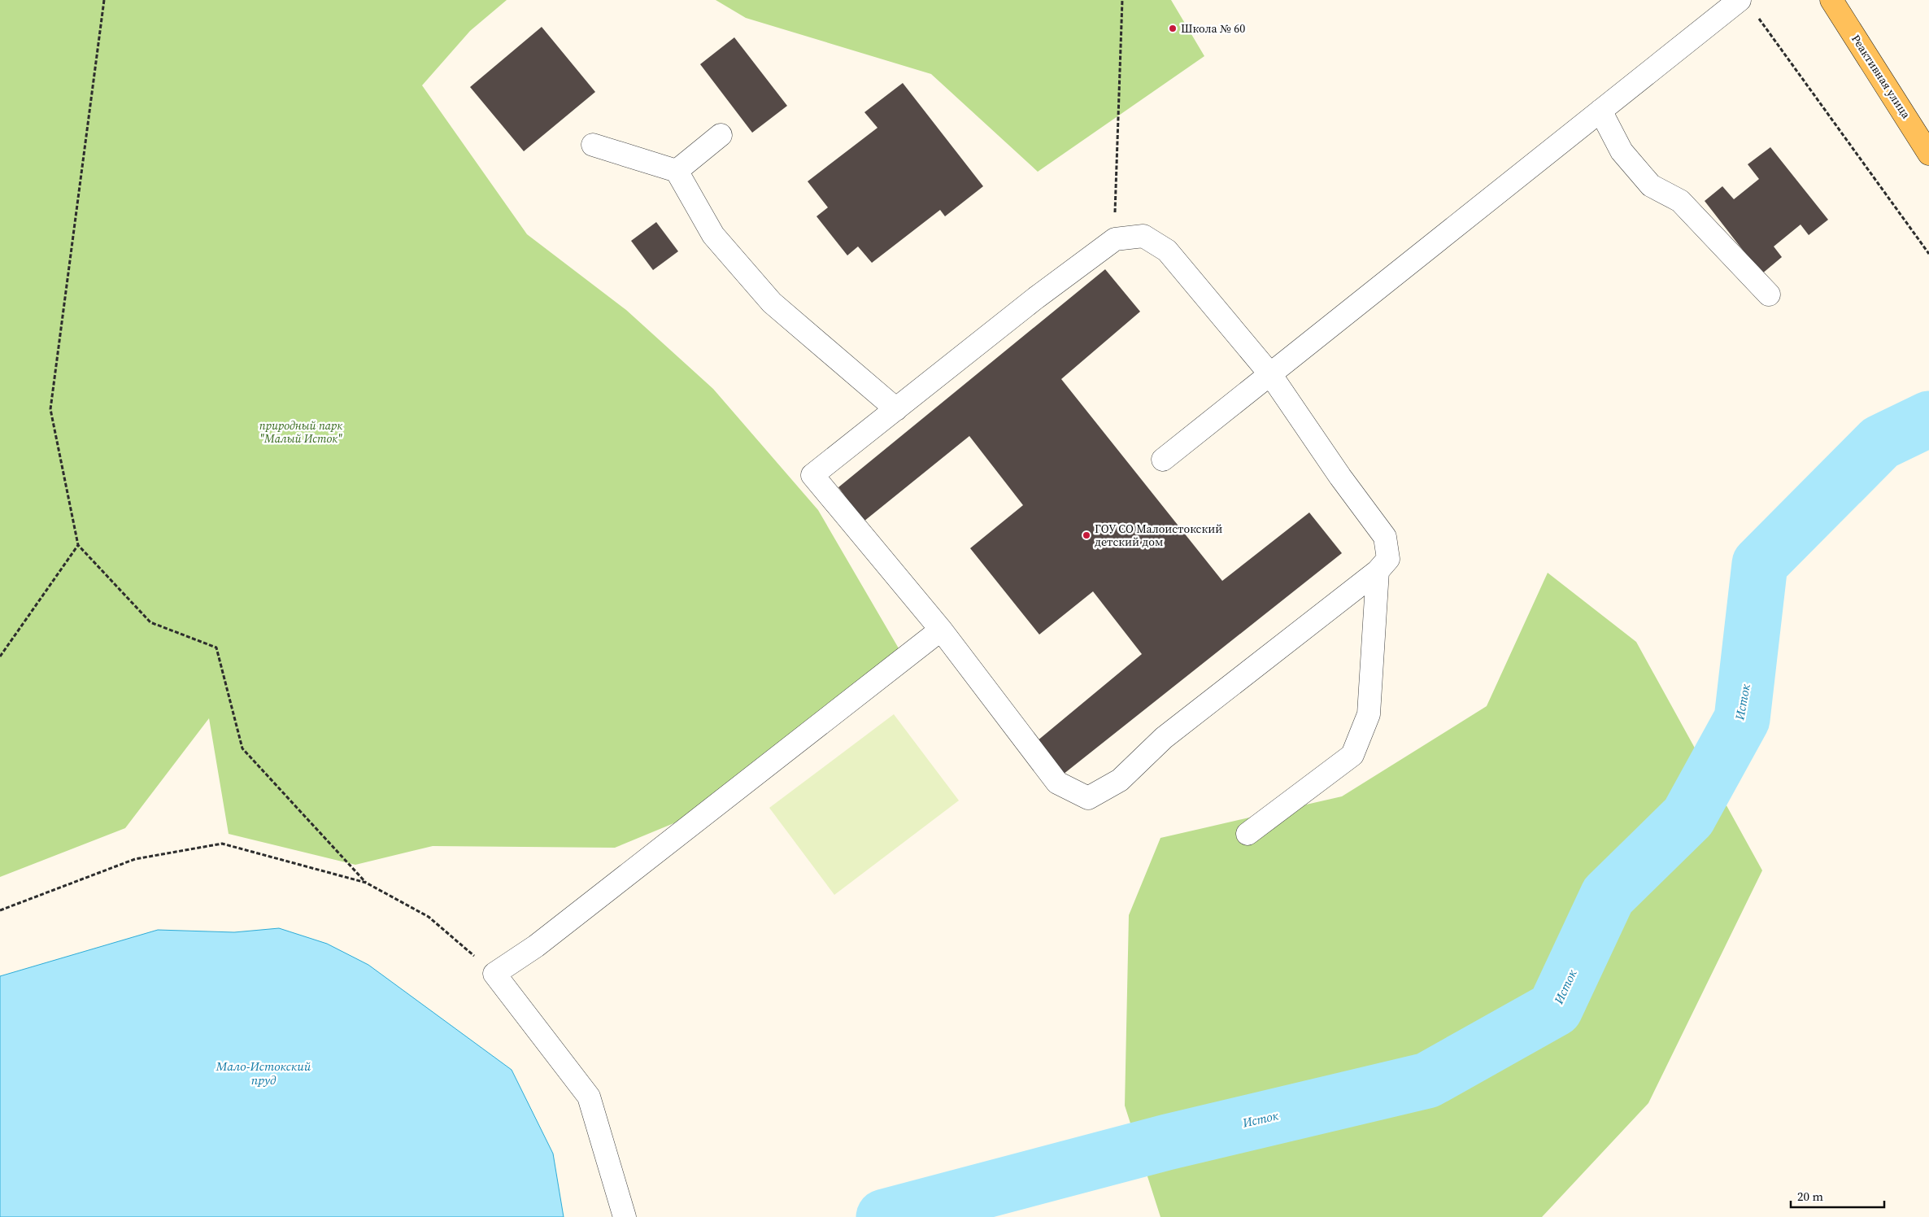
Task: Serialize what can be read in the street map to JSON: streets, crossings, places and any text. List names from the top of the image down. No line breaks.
{"streets":{"main road":["Реактивная улица"]},"water":["Исток","Мало-Истокский пруд"],"parks":["природный парк \"Малый Исток\""],"places":["Школа № 60","ГОУ СО Малоистокский детский дом"],"scale_bar":"20 m"}
